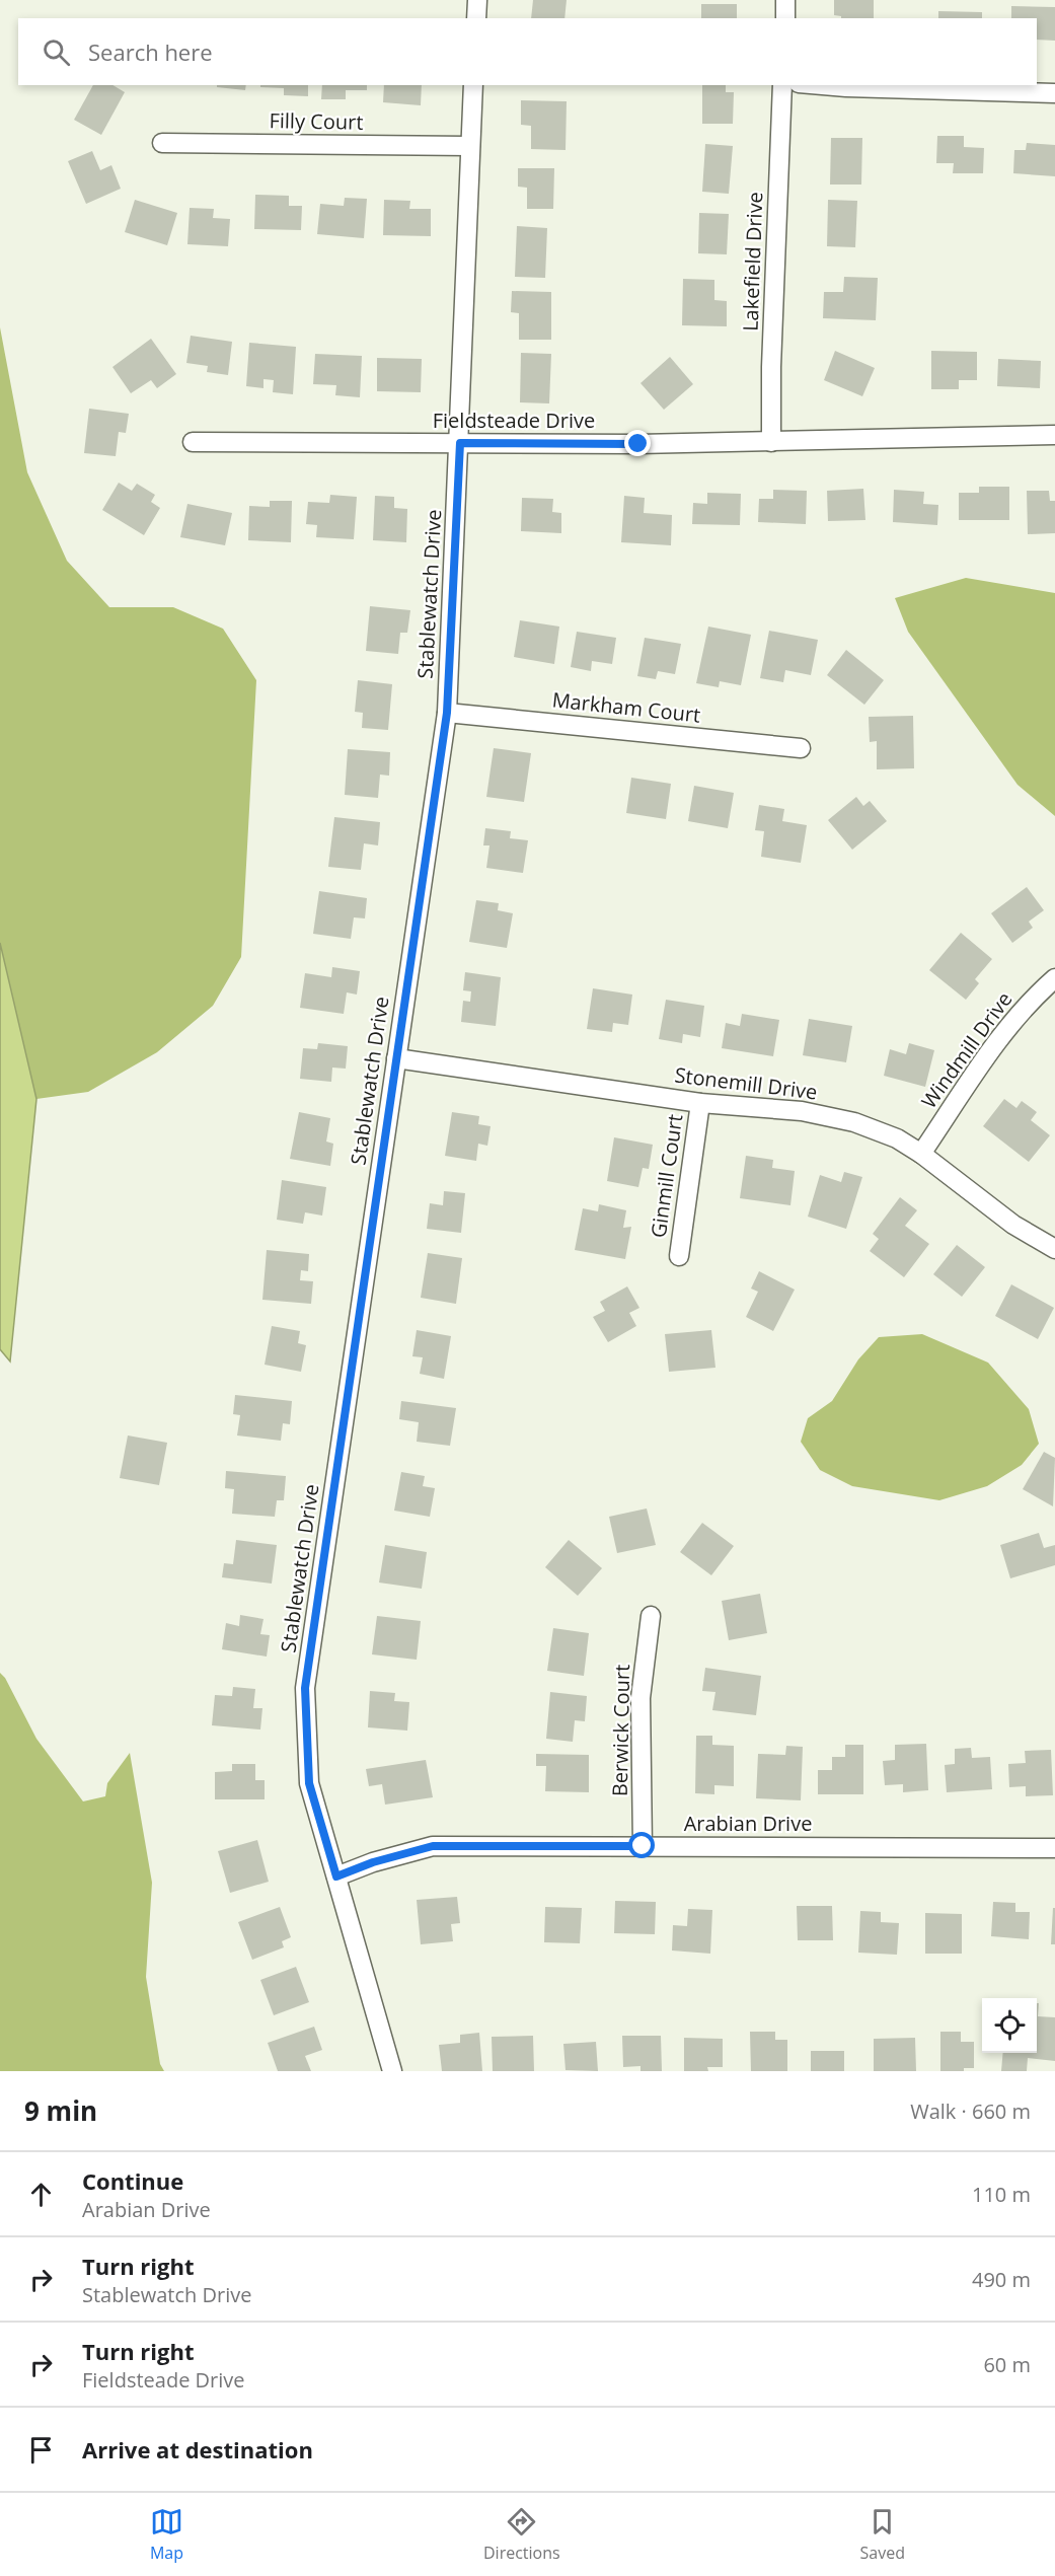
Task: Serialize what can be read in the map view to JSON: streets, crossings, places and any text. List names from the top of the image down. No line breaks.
{"streets":{"street":["Filly Court","Lakefield Drive","Fieldsteade Drive","Stablewatch Drive","Markham Court","Windmill Drive","Stonemill Drive","Ginmill Court","Berwick Court","Arabian Drive"]},"crossings":[["Filly Court","Stablewatch Drive"],["Lakefield Drive","Fieldsteade Drive"],["Fieldsteade Drive","Stablewatch Drive"],["Stablewatch Drive","Markham Court"],["Stablewatch Drive","Stonemill Drive"],["Stablewatch Drive","Arabian Drive"],["Windmill Drive","Stonemill Drive"],["Stonemill Drive","Ginmill Court"],["Berwick Court","Arabian Drive"]],"page":{"search":"Search here","heading":["9 min","Walk · 660 m"],"list":[["Continue","Arabian Drive","110 m"],["Turn right","Stablewatch Drive","490 m"],["Turn right","Fieldsteade Drive","60 m"],"Arrive at destination"],"nav":["Map","Directions","Saved"]}}
